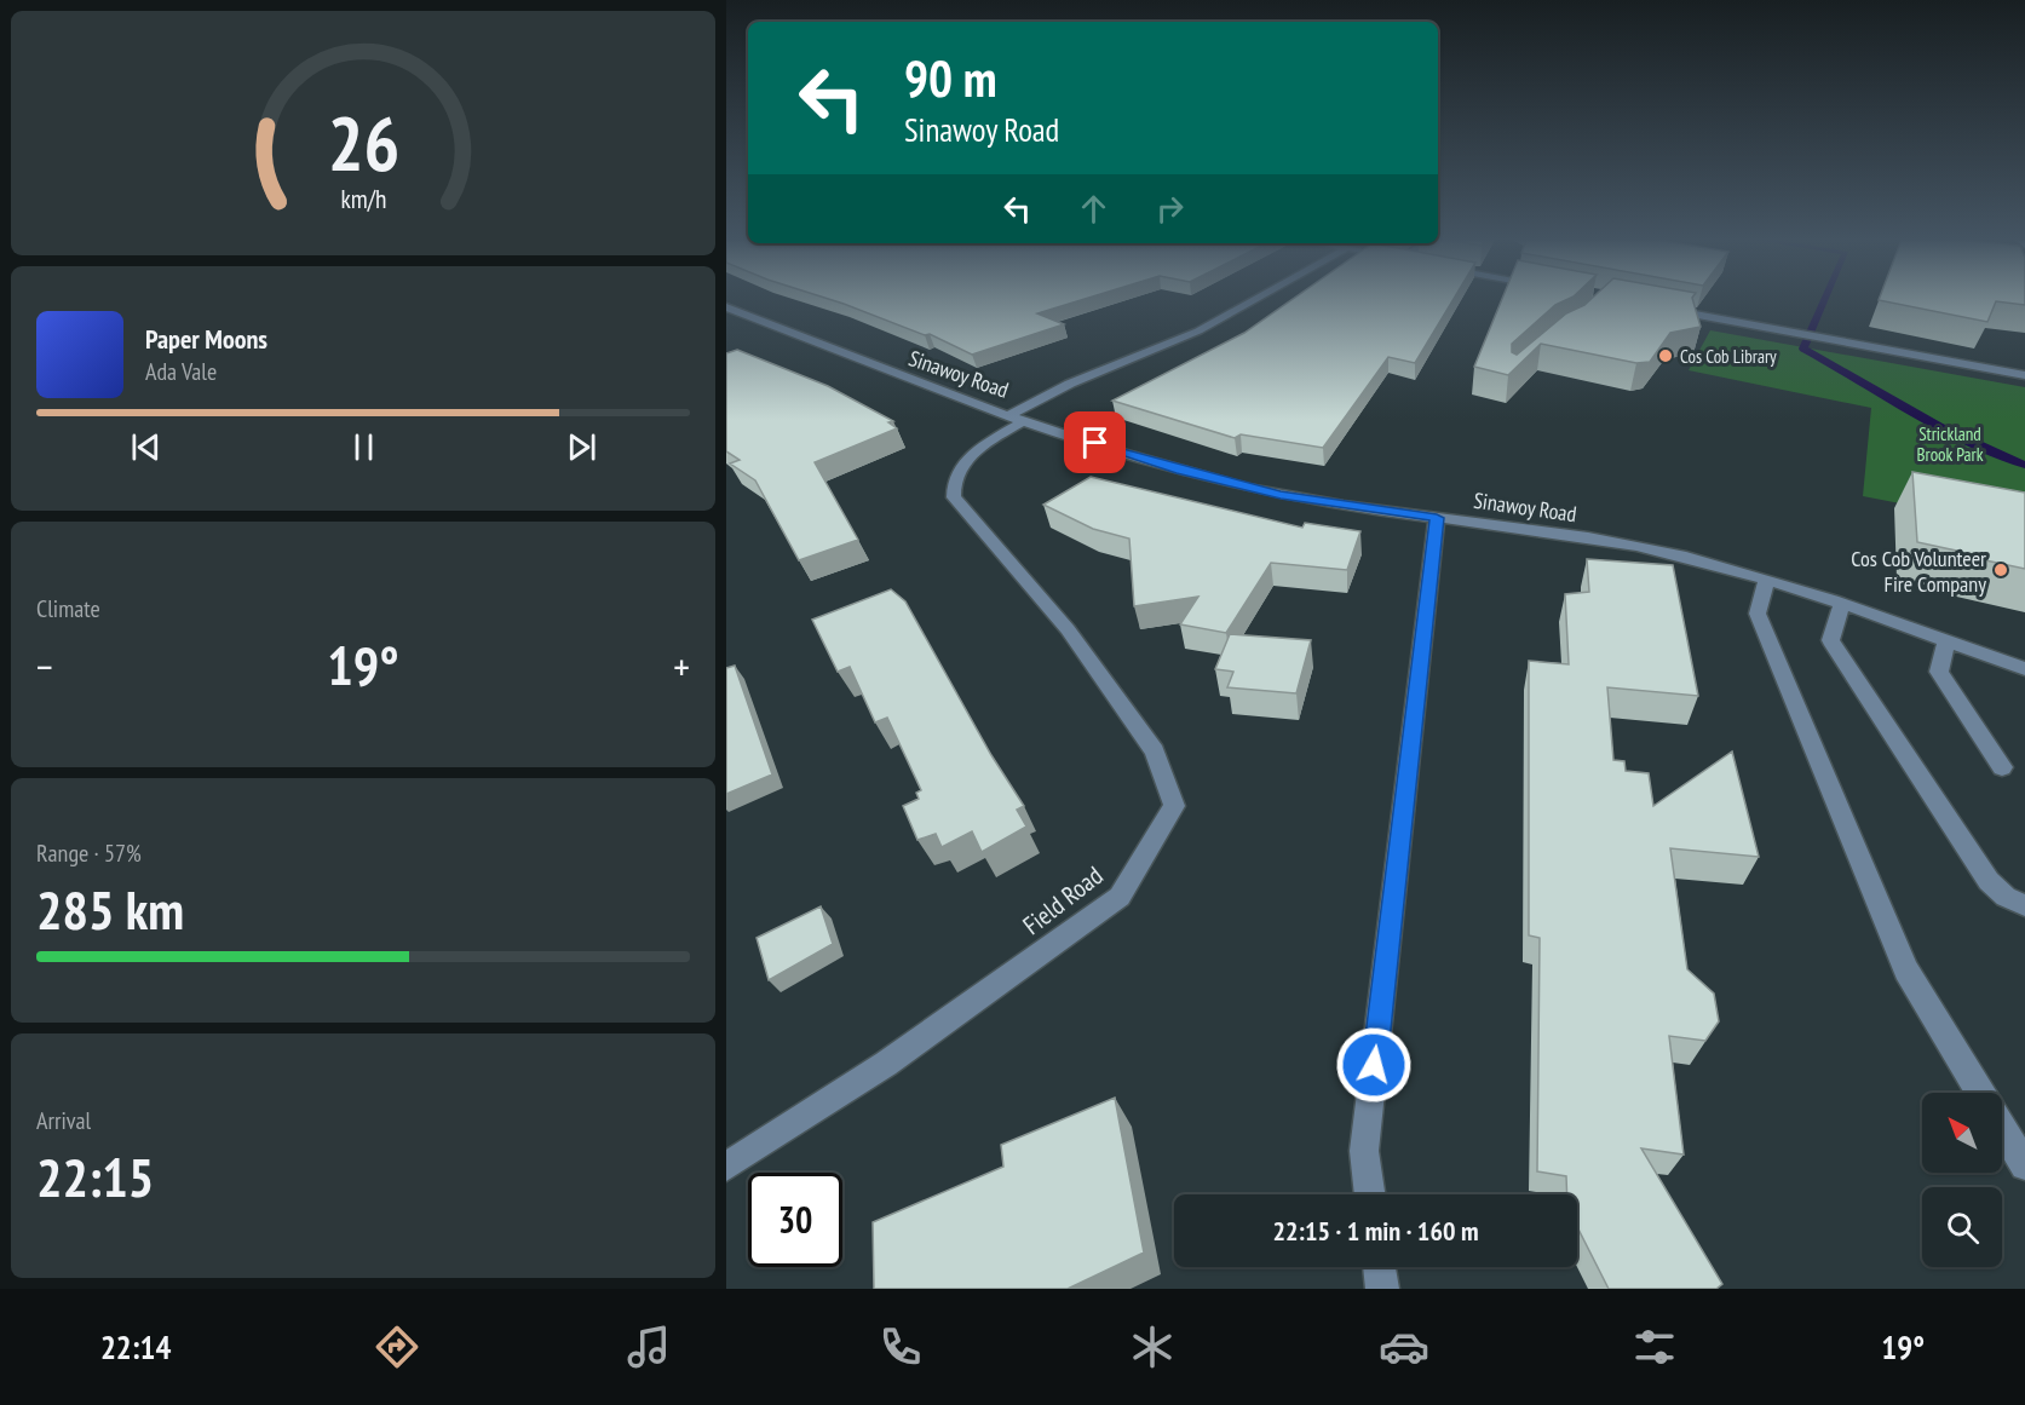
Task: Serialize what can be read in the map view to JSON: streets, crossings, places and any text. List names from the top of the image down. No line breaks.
{"streets":{"street":["Sinawoy Road","Field Road"]},"crossings":[["Sinawoy Road","Field Road"]],"parks":["Strickland Brook Park"],"places":["Cos Cob Library","Cos Cob Volunteer Fire Company"],"north":"top left","page":{"turn":["90 m","Sinawoy Road"],"song":["Paper Moons","Ada Vale"],"tile":["Climate",["Range · 57%","285 km"],["Arrival","22:15"]],"heat":["−","19°","+"],"limit":"30","trip":"22:15 · 1 min · 160 m","tabs":["22:14","19°"],"gauge":["26","km/h"]}}
